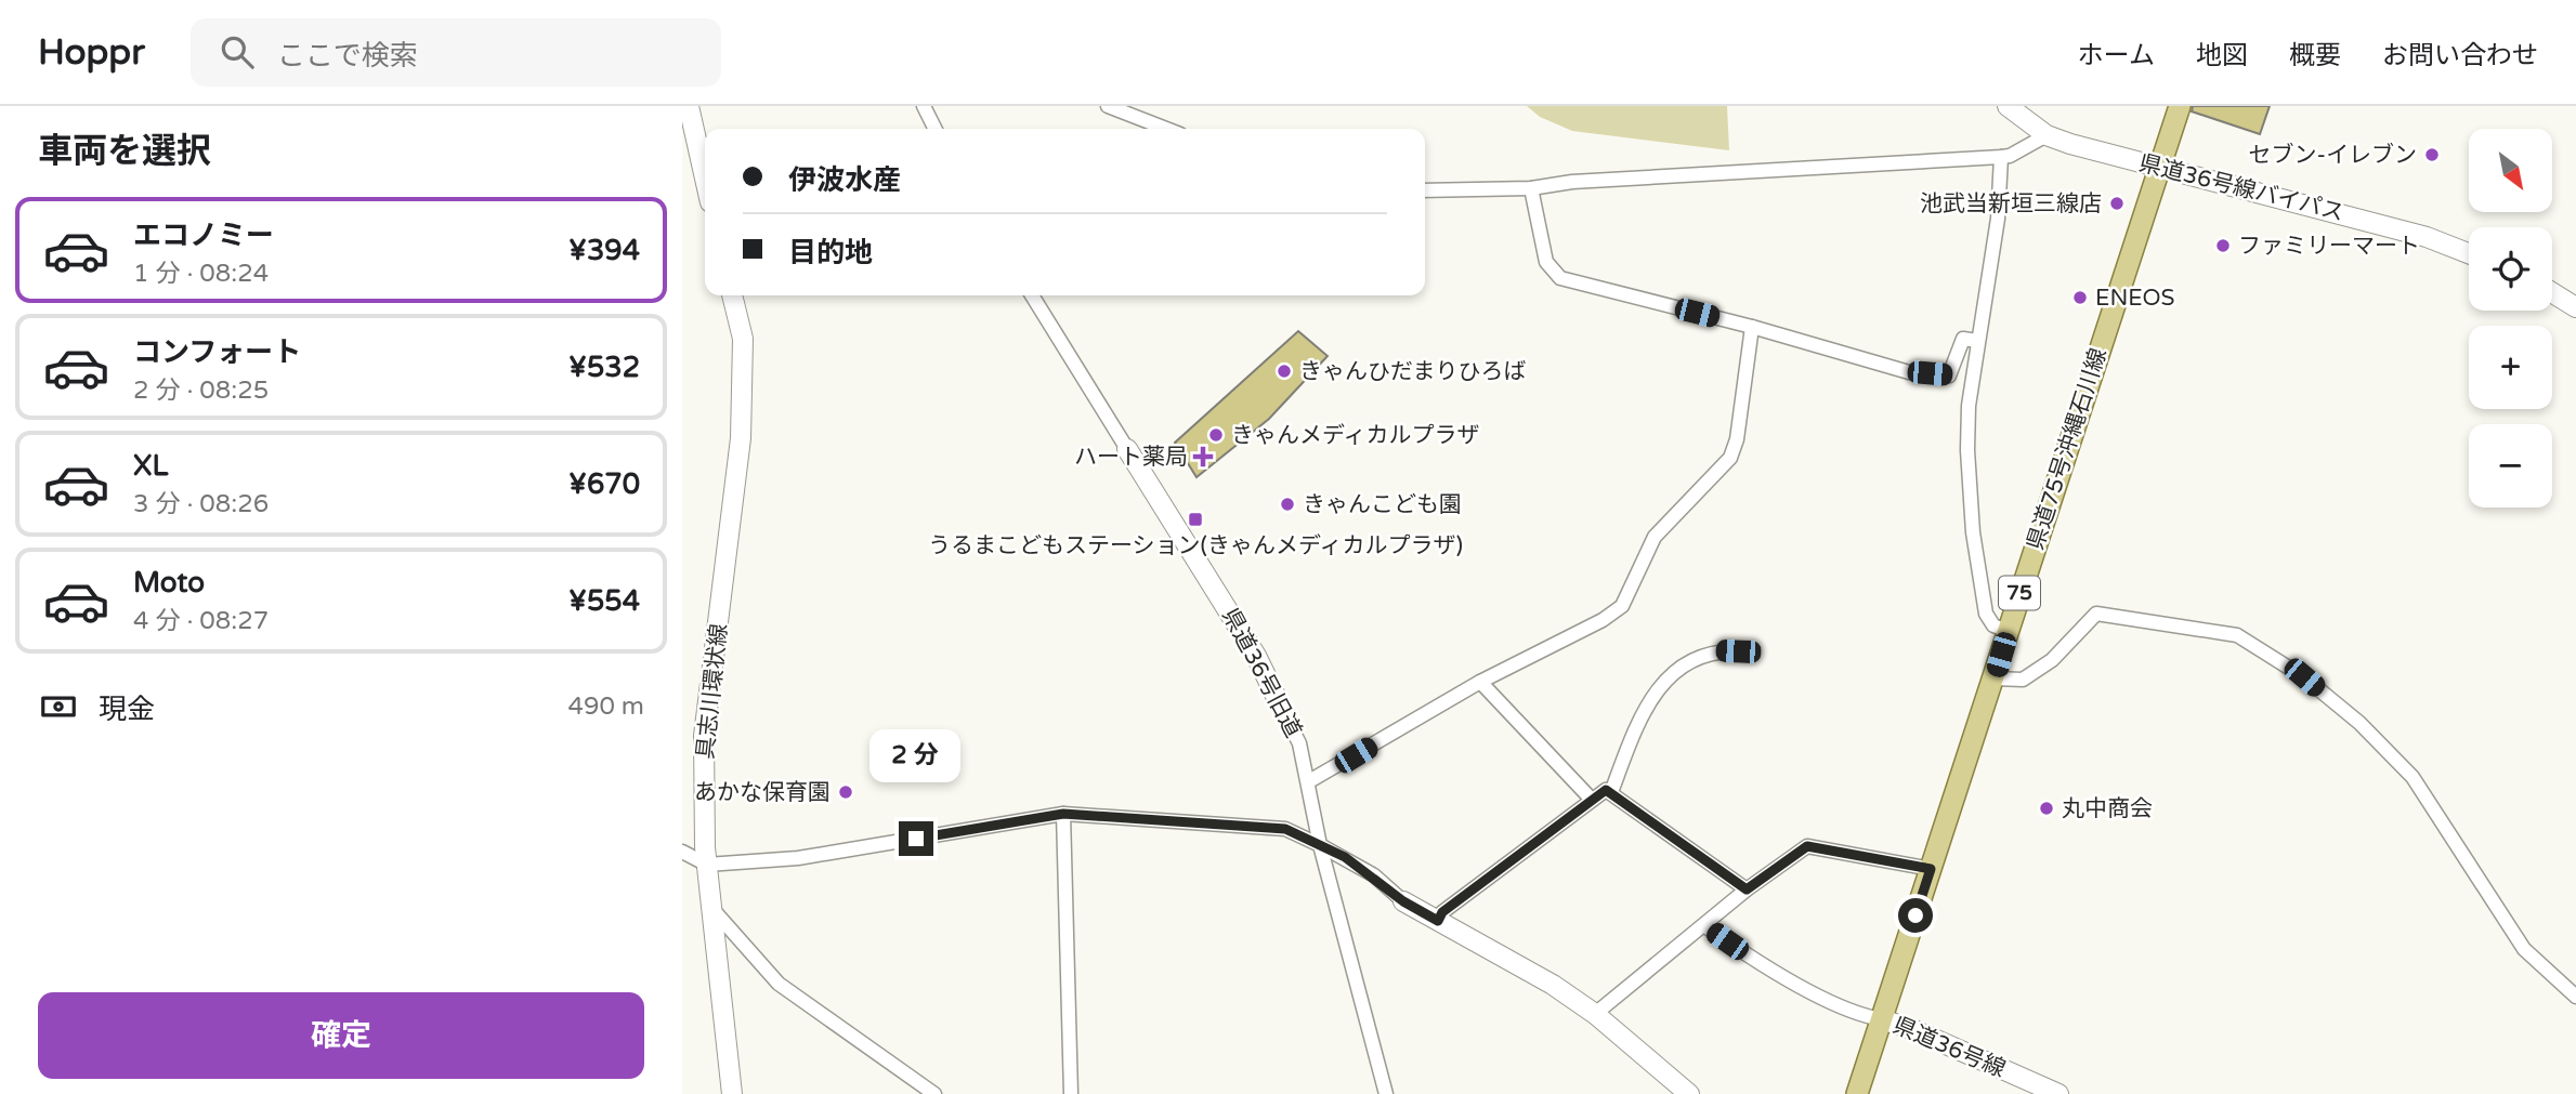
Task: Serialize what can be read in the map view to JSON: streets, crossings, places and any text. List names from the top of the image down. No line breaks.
{"streets":{"main road":["県道36号線バイパス","県道75号沖縄石川線","75","県道36号旧道","具志川環状線","県道36号線"]},"crossings":[["県道36号線バイパス","県道75号沖縄石川線"],["県道75号沖縄石川線","県道36号線"]],"places":{"other":["セブン-イレブン","池武当新垣三線店","ファミリーマート","ENEOS","きゃんひだまりひろば","きゃんメディカルプラザ","きゃんこども園","あかな保育園","丸中商会"],"health":["ハート薬局"],"transit":["うるまこどもステーション(きゃんメディカルプラザ)"]},"north":"bottom right","page":{"header":"Hoppr","search":"ここで検索","nav":["ホーム","地図","概要","お問い合わせ"],"heading":"車両を選択","map_buttons":["+","−"],"banner":["伊波水産","目的地"],"list":[{"name":"エコノミー","note":"1 分 · 08:24","value":"¥394"},{"name":"コンフォート","note":"2 分 · 08:25","value":"¥532"},{"name":"XL","note":"3 分 · 08:26","value":"¥670"},{"name":"Moto","note":"4 分 · 08:27","value":"¥554"}],"pay":["現金","490 m"],"bubble":"2 分","buttons":"確定"}}
